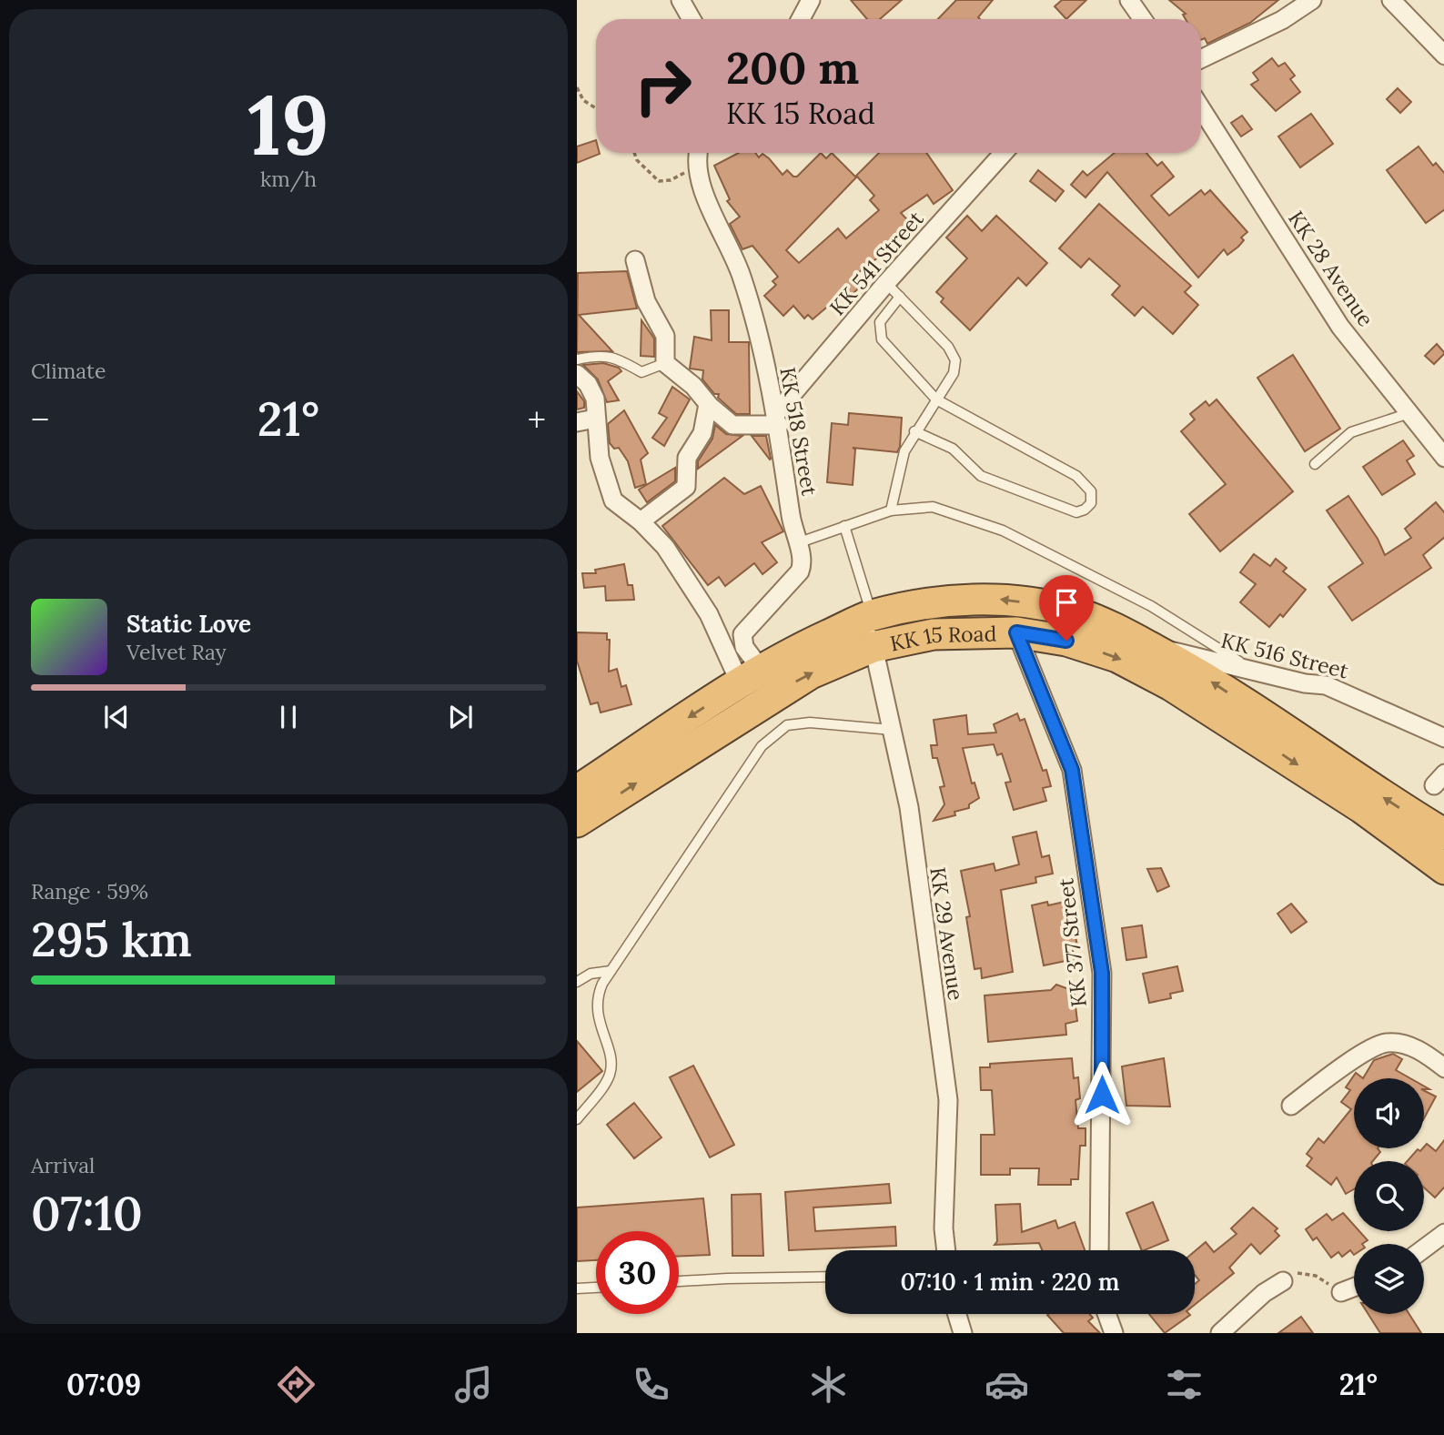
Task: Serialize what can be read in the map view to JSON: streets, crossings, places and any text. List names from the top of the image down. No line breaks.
{"streets":{"highway":["KK 15 Road"],"street":["KK 541 Street","KK 28 Avenue","KK 518 Street","KK 516 Street","KK 29 Avenue","KK 377 Street"]},"crossings":[["KK 541 Street","KK 518 Street"],["KK 518 Street","KK 15 Road"],["KK 15 Road","KK 516 Street"],["KK 15 Road","KK 29 Avenue"],["KK 15 Road","KK 377 Street"]],"page":{"tile":[["19","km/h"],"Climate",["Range · 59%","295 km"],["Arrival","07:10"]],"turn":["200 m","KK 15 Road"],"heat":["−","21°","+"],"song":["Static Love","Velvet Ray"],"limit":"30","trip":"07:10 · 1 min · 220 m","tabs":["07:09","21°"]}}
